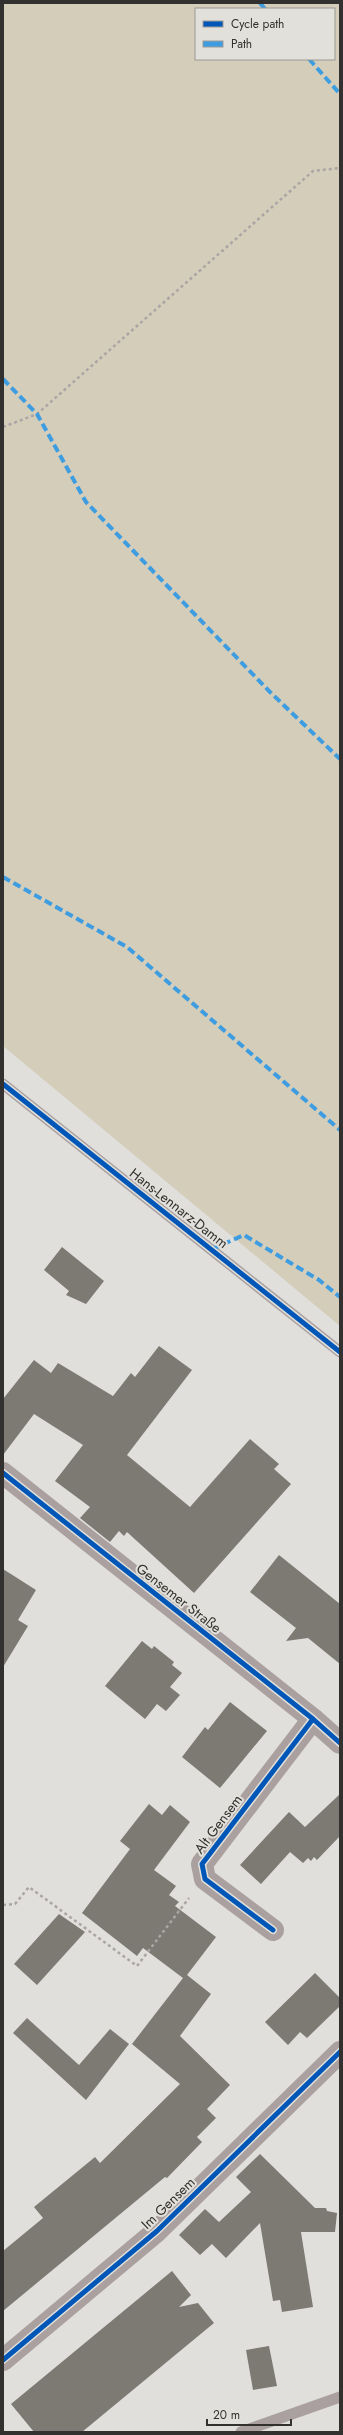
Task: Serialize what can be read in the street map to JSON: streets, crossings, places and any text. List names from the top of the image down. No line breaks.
{"streets":{"street":["Gensemer Straße","Alt Gensem","Im Gensem"],"lane":["Hans-Lennarz-Damm"]},"crossings":[["Gensemer Straße","Alt Gensem"]],"legend":["Cycle path","Path"],"scale_bar":"20 m"}
